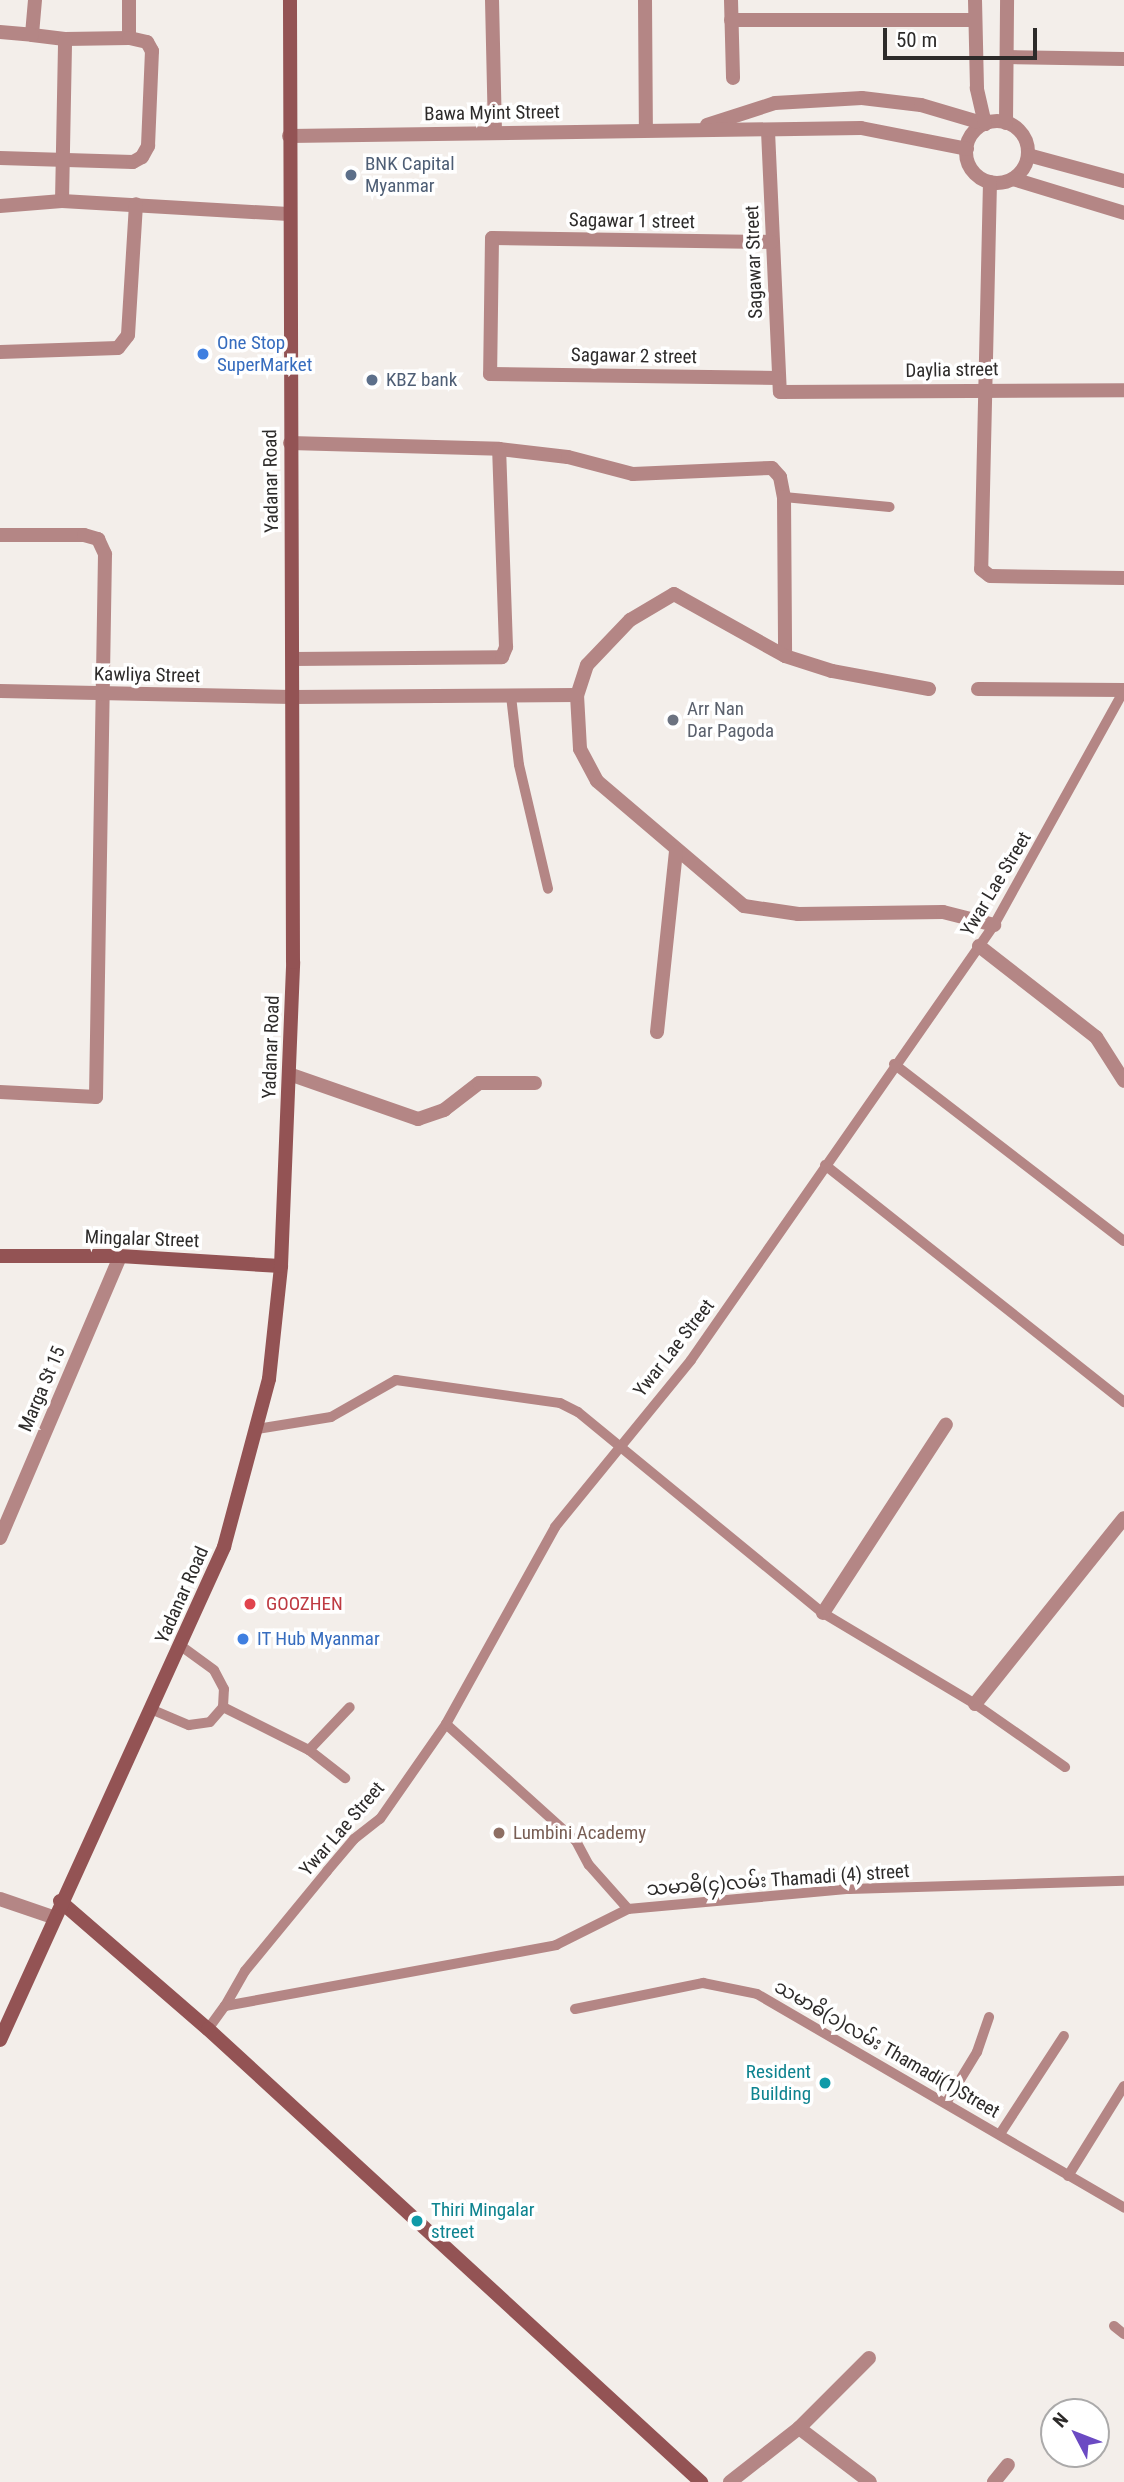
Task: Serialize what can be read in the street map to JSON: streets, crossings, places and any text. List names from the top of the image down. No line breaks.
{"streets":{"main road":["Yadanar Road","Mingalar Street"],"street":["Bawa Myint Street","Sagawar 1 street","Sagawar Street","Sagawar 2 street","Daylia street","Kawliya Street","Marga St 15"],"lane":["Ywar Lae Street","သမာဓိ(၄)လမ်း Thamadi (4) street","သမာဓိ(၁)လမ်း Thamadi(1)Street"]},"crossings":[["Bawa Myint Street","Sagawar Street"],["Bawa Myint Street","Yadanar Road"],["Sagawar 1 street","Sagawar Street"],["Sagawar 1 street","Sagawar 2 street"],["Sagawar Street","Sagawar 2 street"],["Sagawar Street","Daylia street"],["Sagawar 2 street","Daylia street"],["Yadanar Road","Kawliya Street"],["Yadanar Road","Mingalar Street"],["Ywar Lae Street","သမာဓိ(၄)လမ်း Thamadi (4) street"],["Mingalar Street","Marga St 15"]],"places":["BNK Capital Myanmar","One Stop SuperMarket","KBZ bank","Arr Nan Dar Pagoda","GOOZHEN","IT Hub Myanmar","Lumbini Academy","Resident Building","Thiri Mingalar street"],"scale_bar":"50 m","north":"top left"}
